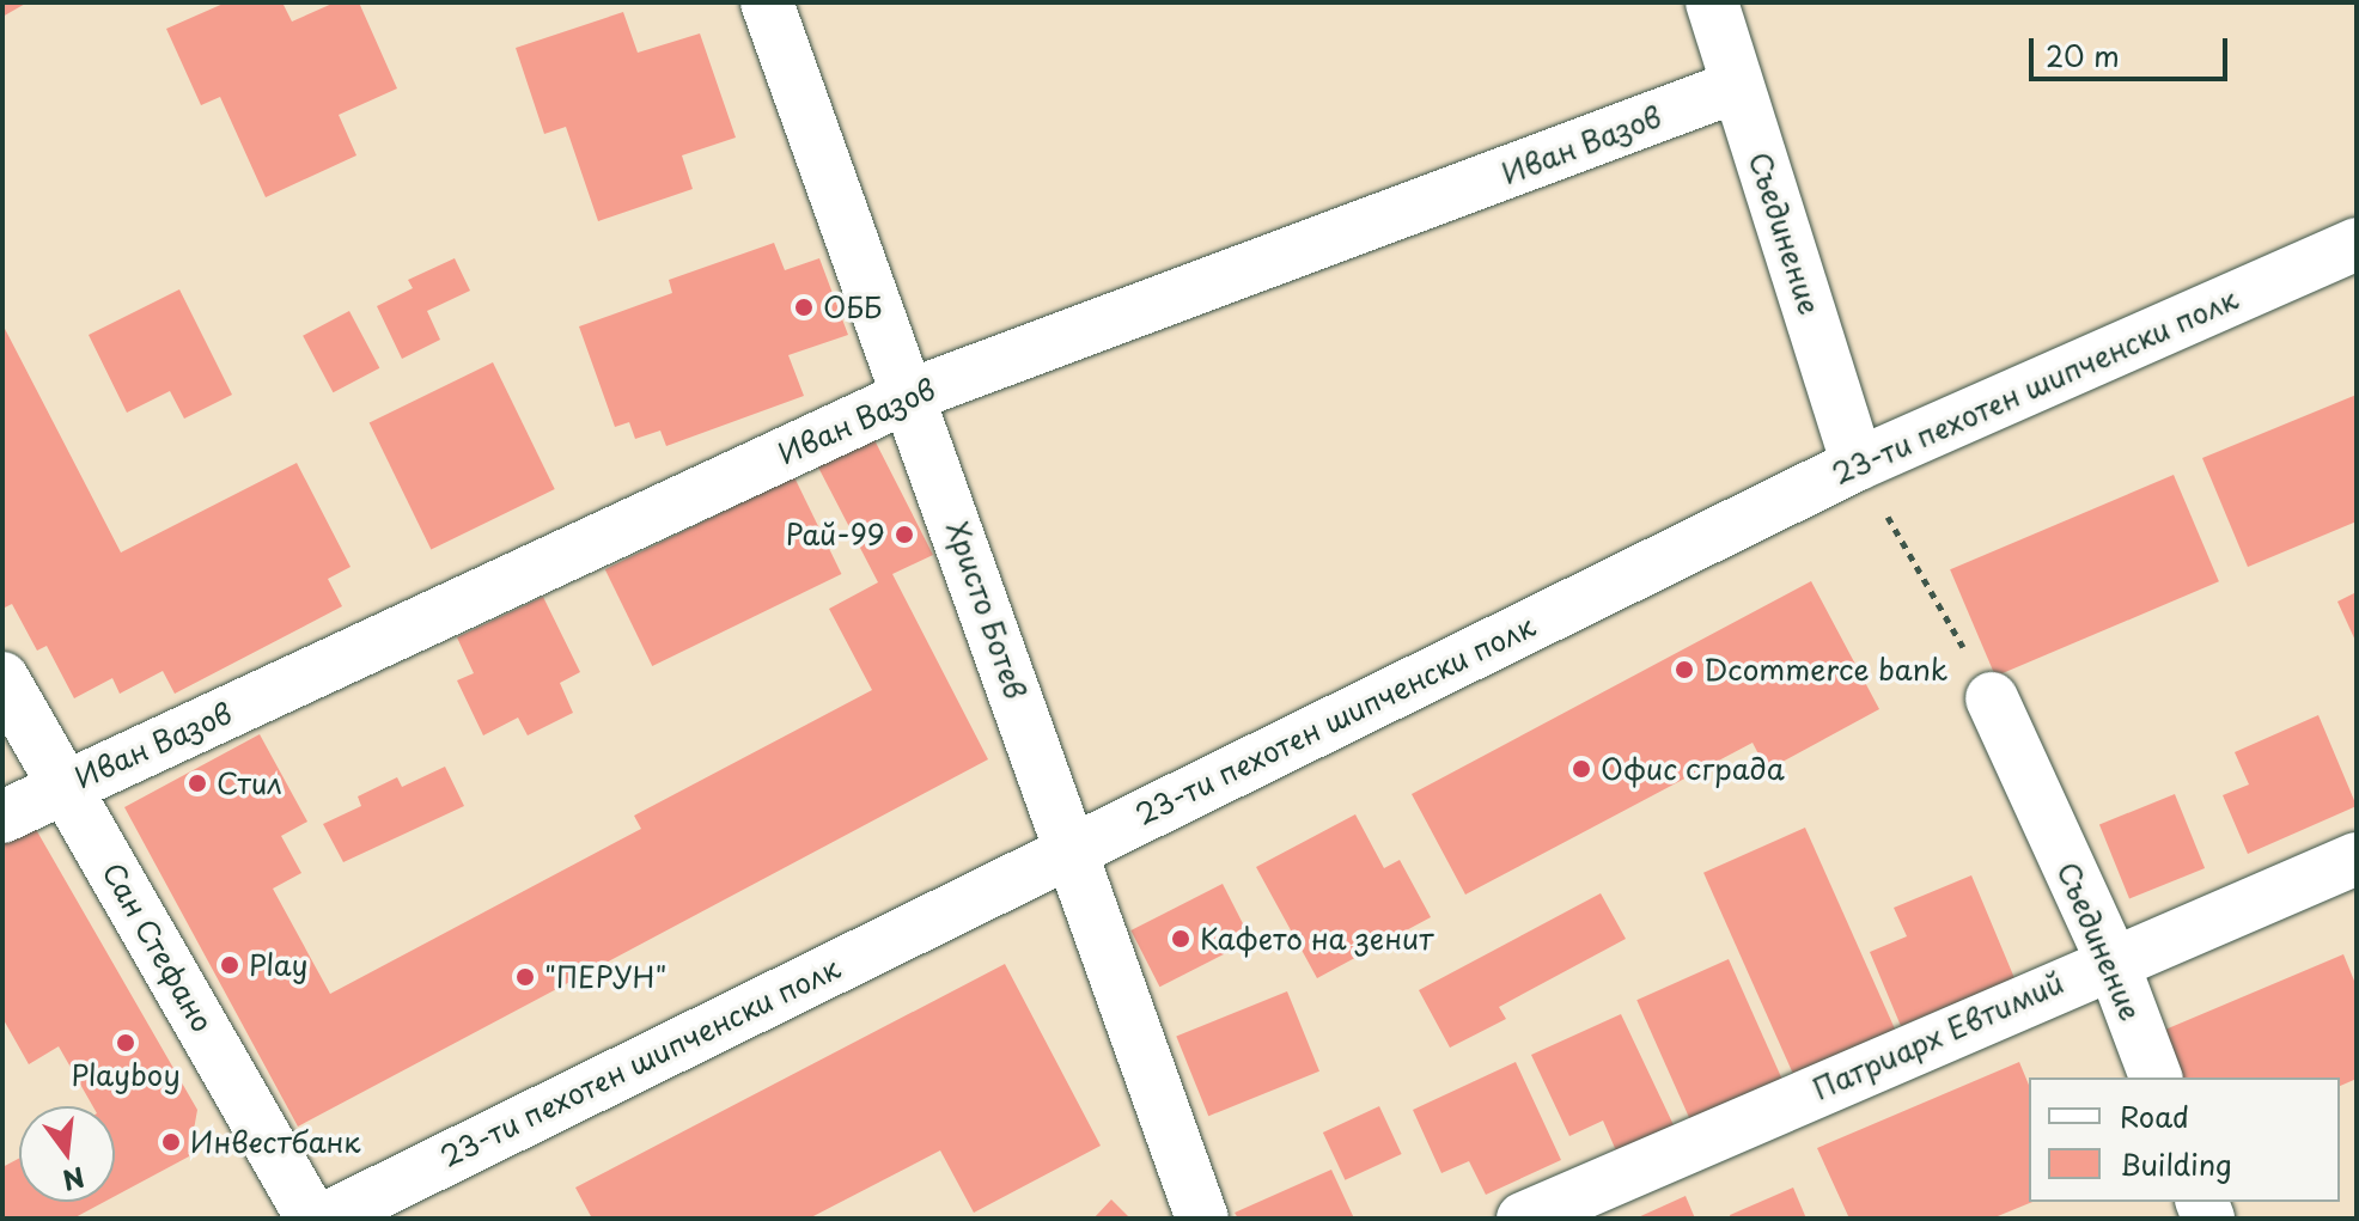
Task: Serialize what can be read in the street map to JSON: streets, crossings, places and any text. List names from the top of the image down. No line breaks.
{"streets":{"street":["Иван Вазов","Съединение","23-ти пехотен шипченски полк","Христо Ботев","Сан Стефано","Патриарх Евтимий"]},"crossings":[["Иван Вазов","Съединение"],["Иван Вазов","Христо Ботев"],["Иван Вазов","Сан Стефано"],["Съединение","23-ти пехотен шипченски полк"],["Съединение","Патриарх Евтимий"],["23-ти пехотен шипченски полк","Христо Ботев"]],"places":["ОББ","Рай-99","Dcommerce bank","Офис сграда","Стил","Кафето на зенит","Play","\"ПЕРУН\"","Playboy","Инвестбанк"],"legend":["Road","Building"],"scale_bar":"20 m","north":"bottom"}
